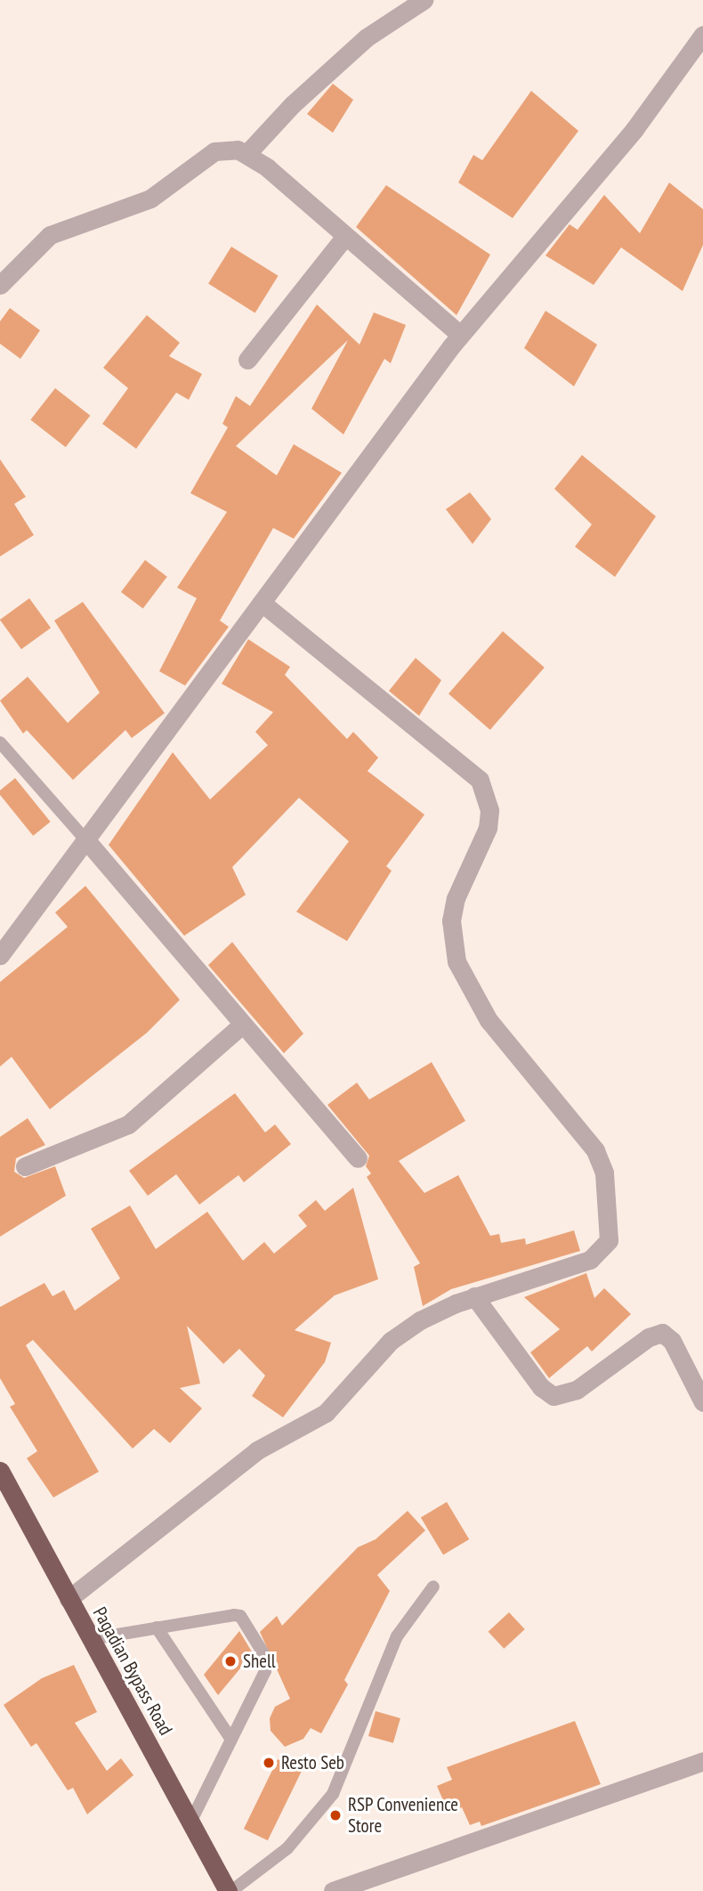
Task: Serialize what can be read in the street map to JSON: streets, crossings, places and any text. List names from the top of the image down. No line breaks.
{"streets":{"highway":["Pagadian Bypass Road"]},"places":["Shell","Resto Seb","RSP Convenience Store"]}
